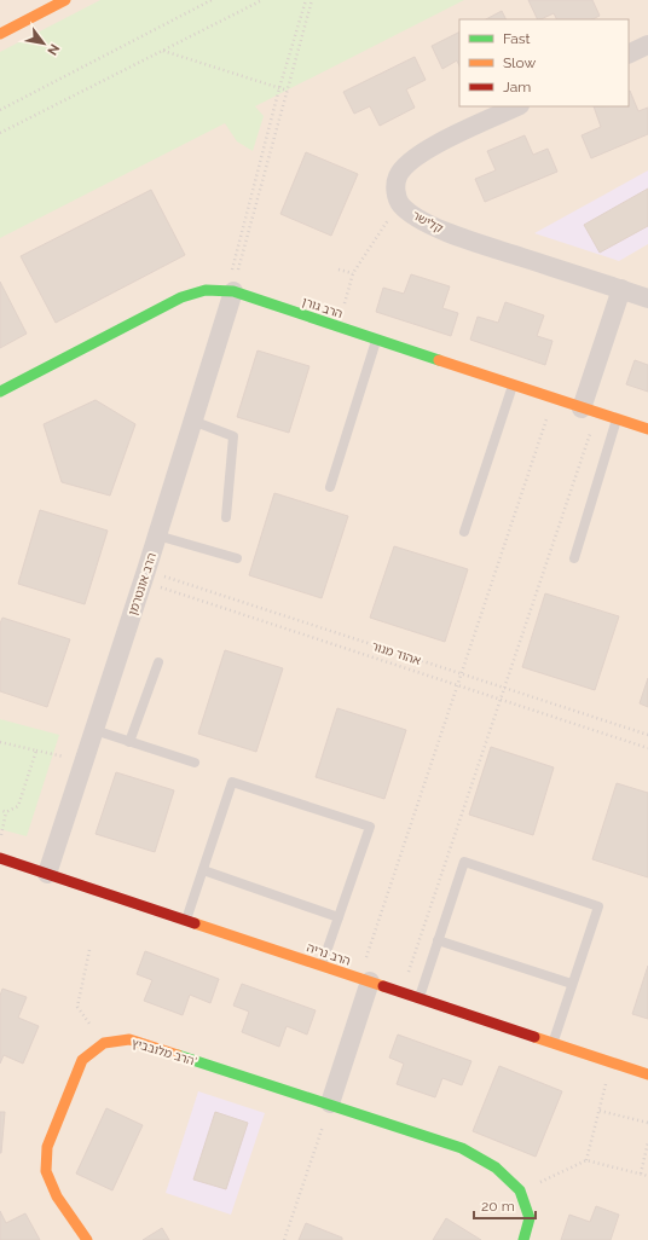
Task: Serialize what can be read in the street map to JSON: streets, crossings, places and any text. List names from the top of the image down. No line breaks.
{"streets":{"street":["קלישר","הרב גורן","הרב אונטרמן","הרב נריה","הרב מלובביץ'"],"path":["אהוד מנור"]},"crossings":[["הרב גורן","הרב אונטרמן"],["הרב אונטרמן","אהוד מנור"],["הרב אונטרמן","הרב נריה"]],"legend":["Fast","Slow","Jam"],"scale_bar":"20 m","north":"bottom right"}
